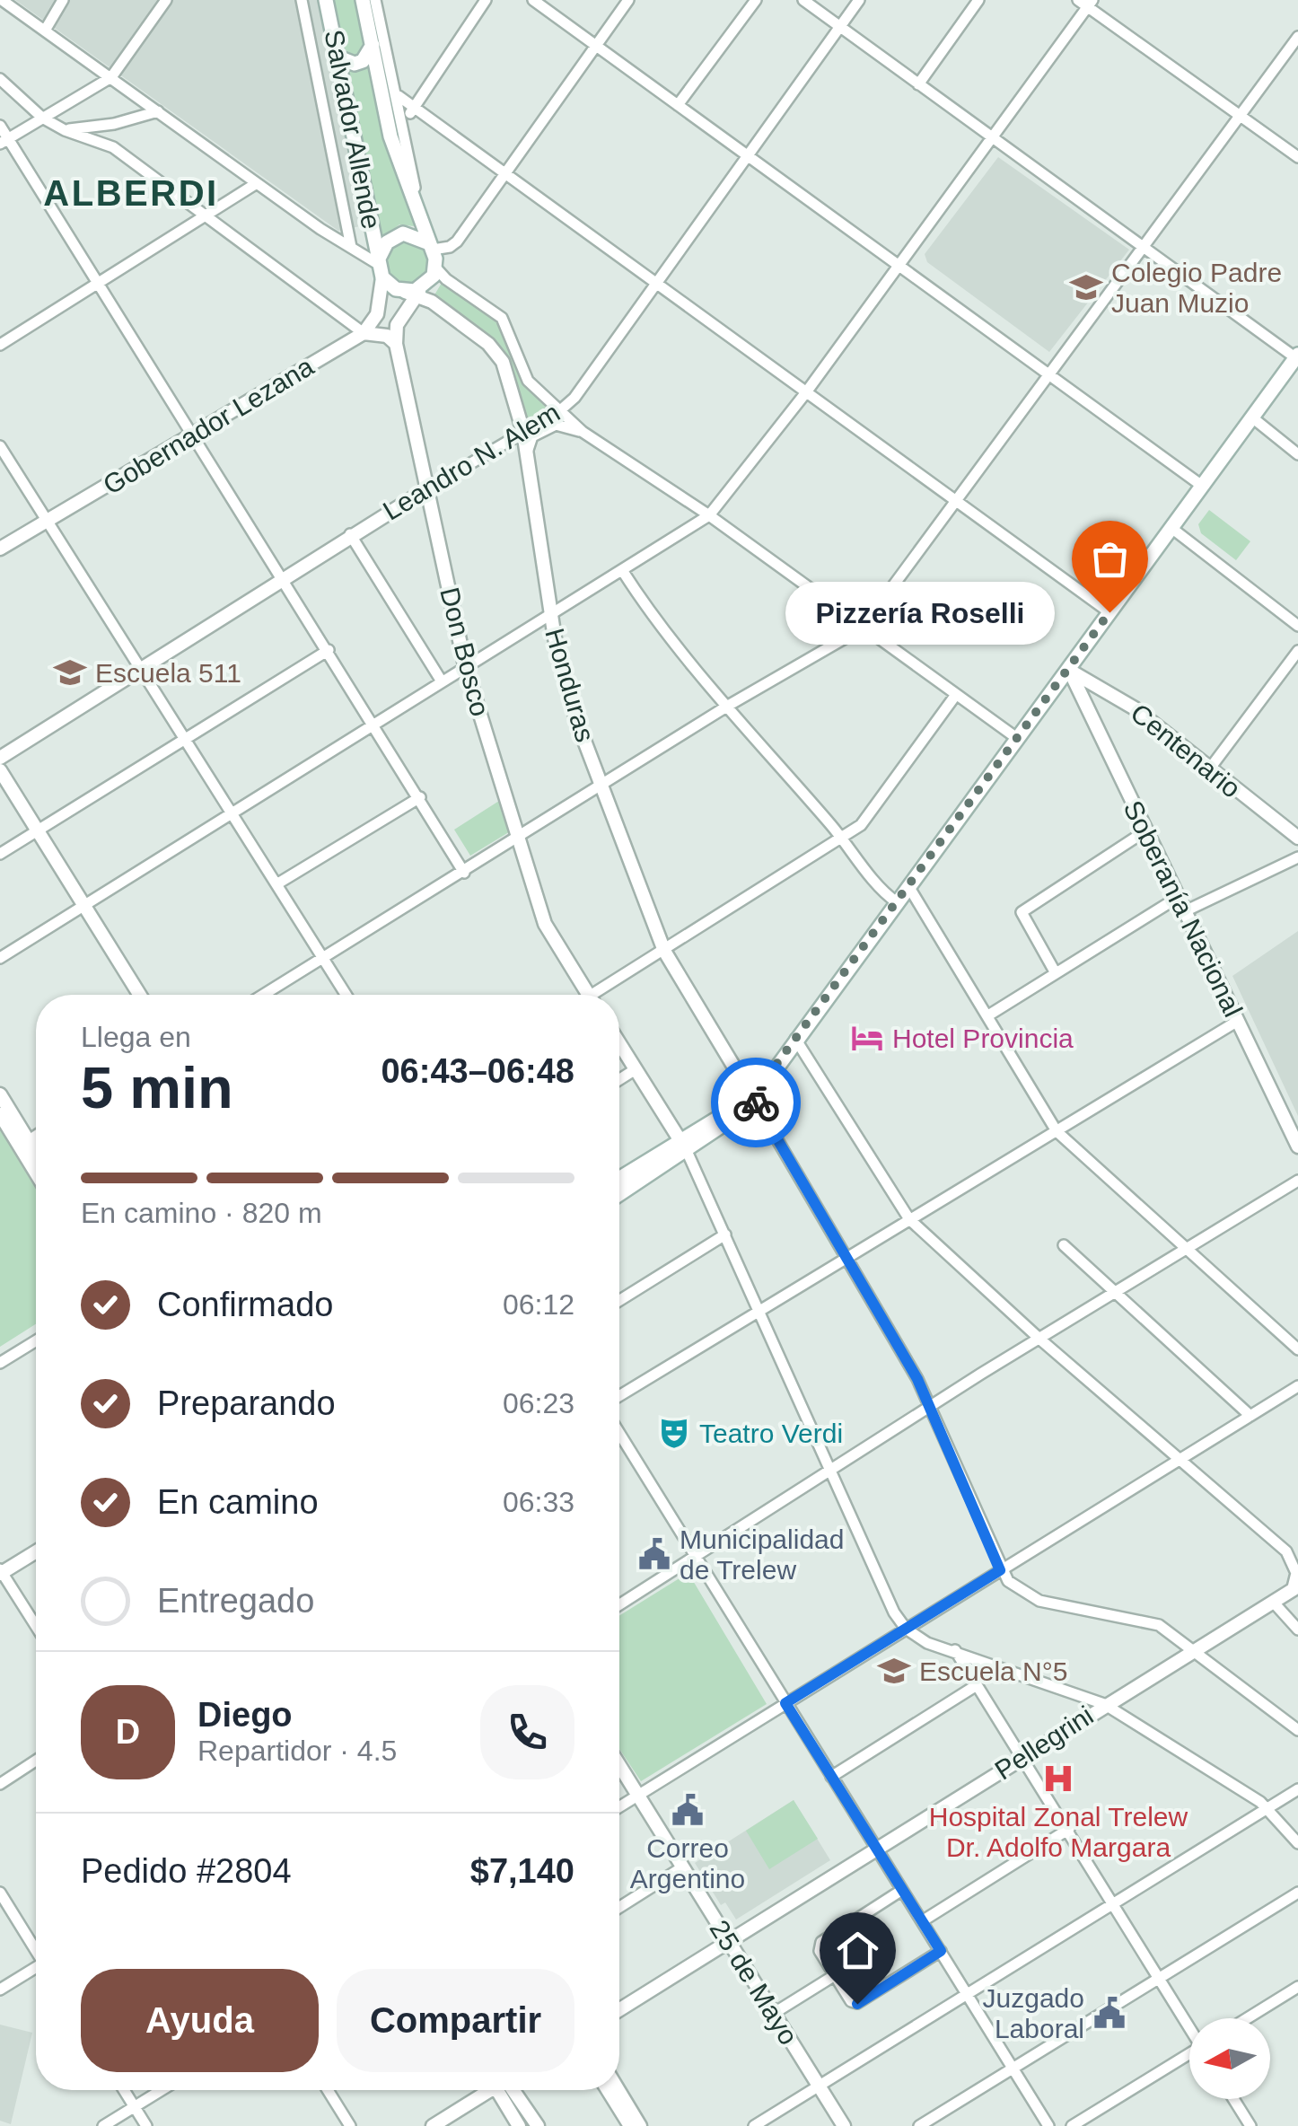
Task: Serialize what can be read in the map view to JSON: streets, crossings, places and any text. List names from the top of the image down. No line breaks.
{"streets":{"main road":["Salvador Allende"],"street":["Gobernador Lezana","Leandro N. Alem","Don Bosco","Honduras","Centenario","Soberanía Nacional","Pellegrini","25 de Mayo"]},"crossings":[["Salvador Allende","Honduras"],["Leandro N. Alem","Don Bosco"],["Leandro N. Alem","Honduras"],["Centenario","Soberanía Nacional"],["Pellegrini","25 de Mayo"]],"districts":["ALBERDI"],"places":{"school or university":["Colegio Padre Juan Muzio","Escuela 511","Escuela N°5"],"other":["Pizzería Roselli"],"hotel":["Hotel Provincia"],"theatre":["Teatro Verdi"],"public building":["Municipalidad de Trelew","Correo Argentino","Juzgado Laboral"],"hospital":["Hospital Zonal Trelew Dr. Adolfo Margara"]},"north":"left","page":{"bubble":"Pizzería Roselli","heading":["5 min","Llega en","06:43–06:48"],"panel":["Diego","Repartidor · 4.5","Pedido #2804","$7,140"],"bar":"En camino · 820 m","list":[["Confirmado","06:12"],["Preparando","06:23"],["En camino","06:33"],"Entregado"],"round":"D","buttons":["Ayuda","Compartir"]}}
